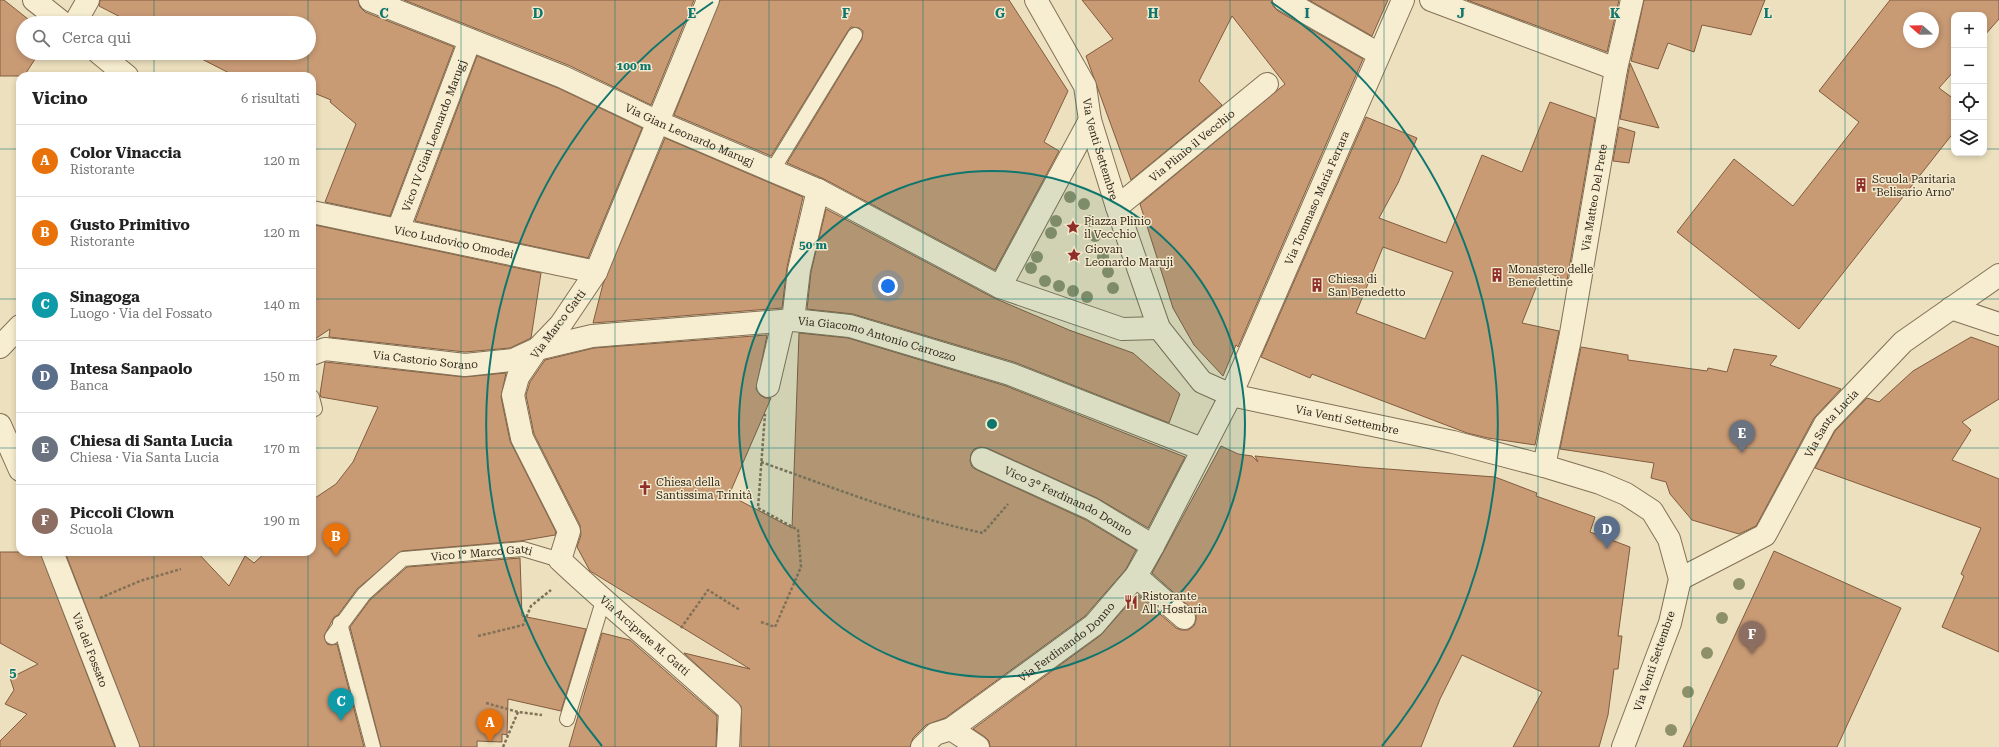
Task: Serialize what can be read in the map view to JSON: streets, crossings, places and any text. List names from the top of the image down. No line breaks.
{"streets":{"street":["Via Gian Leonardo Marugj","Vico IV Gian Leonardo Marugj","Via Plinio il Vecchio","Via Venti Settembre","Via Matteo Del Prete","Via Tommaso Maria Ferrara","Vico Ludovico Omodei","Via Marco Gatti","Via Giacomo Antonio Carrozzo","Via Castorio Sorano","Via Santa Lucia","Vico 3° Ferdinando Donno","Via Arciprete M. Gatti","Via Ferdinando Donno","Via del Fossato"],"lane":["Vico I° Marco Gatti"]},"crossings":[["Via Gian Leonardo Marugj","Vico IV Gian Leonardo Marugj"],["Via Gian Leonardo Marugj","Via Marco Gatti"],["Vico IV Gian Leonardo Marugj","Vico Ludovico Omodei"],["Via Plinio il Vecchio","Via Venti Settembre"],["Via Venti Settembre","Via Matteo Del Prete"],["Via Venti Settembre","Via Tommaso Maria Ferrara"],["Via Venti Settembre","Via Santa Lucia"],["Via Venti Settembre","Via Ferdinando Donno"],["Via Tommaso Maria Ferrara","Via Ferdinando Donno"],["Vico Ludovico Omodei","Via Marco Gatti"],["Via Marco Gatti","Via Giacomo Antonio Carrozzo"],["Via Marco Gatti","Via Castorio Sorano"],["Via Marco Gatti","Vico I° Marco Gatti"],["Via Marco Gatti","Via Arciprete M. Gatti"],["Via Giacomo Antonio Carrozzo","Via Castorio Sorano"],["Via Giacomo Antonio Carrozzo","Via Ferdinando Donno"],["Vico 3° Ferdinando Donno","Via Ferdinando Donno"],["Vico I° Marco Gatti","Via Arciprete M. Gatti"]],"places":{"building":["Scuola Paritaria \"Belisario Arno\"","Monastero delle Benedettine","Chiesa di San Benedetto"],"place":["Piazza Plinio il Vecchio","Giovan Leonardo Maruji"],"church":["Chiesa della Santissima Trinità"],"restaurant":["Ristorante All' Hostaria"]},"north":"left","page":{"map_buttons":["+","−"],"search":"Cerca qui","heading":["Vicino","6 risultati"],"list":[{"mark":"A","name":"Color Vinaccia","note":"Ristorante","value":"120 m"},{"mark":"B","name":"Gusto Primitivo","note":"Ristorante","value":"120 m"},{"mark":"C","name":"Sinagoga","note":"Luogo · Via del Fossato","value":"140 m"},{"mark":"D","name":"Intesa Sanpaolo","note":"Banca","value":"150 m"},{"mark":"E","name":"Chiesa di Santa Lucia","note":"Chiesa · Via Santa Lucia","value":"170 m"},{"mark":"F","name":"Piccoli Clown","note":"Scuola","value":"190 m"}],"pins":["E","D","B","F","C","A"]},"grid":{"columns":["C","D","E","F","G","H","I","J","K","L"],"rows":["5"]},"rings":["100 m","50 m"]}
